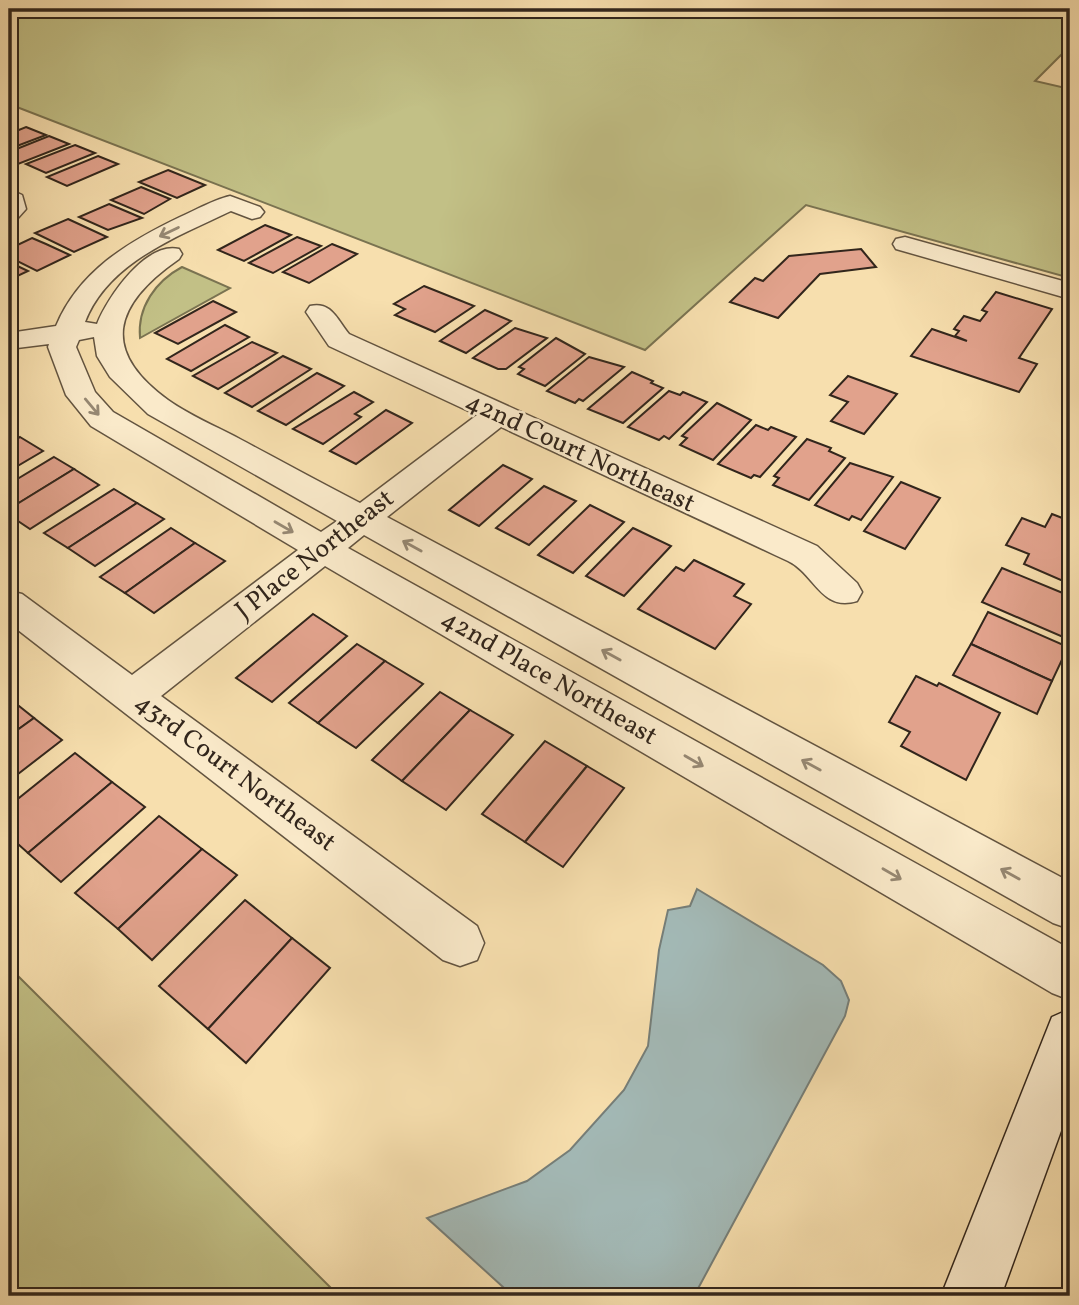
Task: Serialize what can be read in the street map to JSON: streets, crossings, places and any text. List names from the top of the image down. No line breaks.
{"streets":{"street":["42nd Court Northeast","J Place Northeast","42nd Place Northeast","43rd Court Northeast"]},"crossings":[["42nd Court Northeast","J Place Northeast"],["J Place Northeast","42nd Place Northeast"],["J Place Northeast","43rd Court Northeast"]]}
